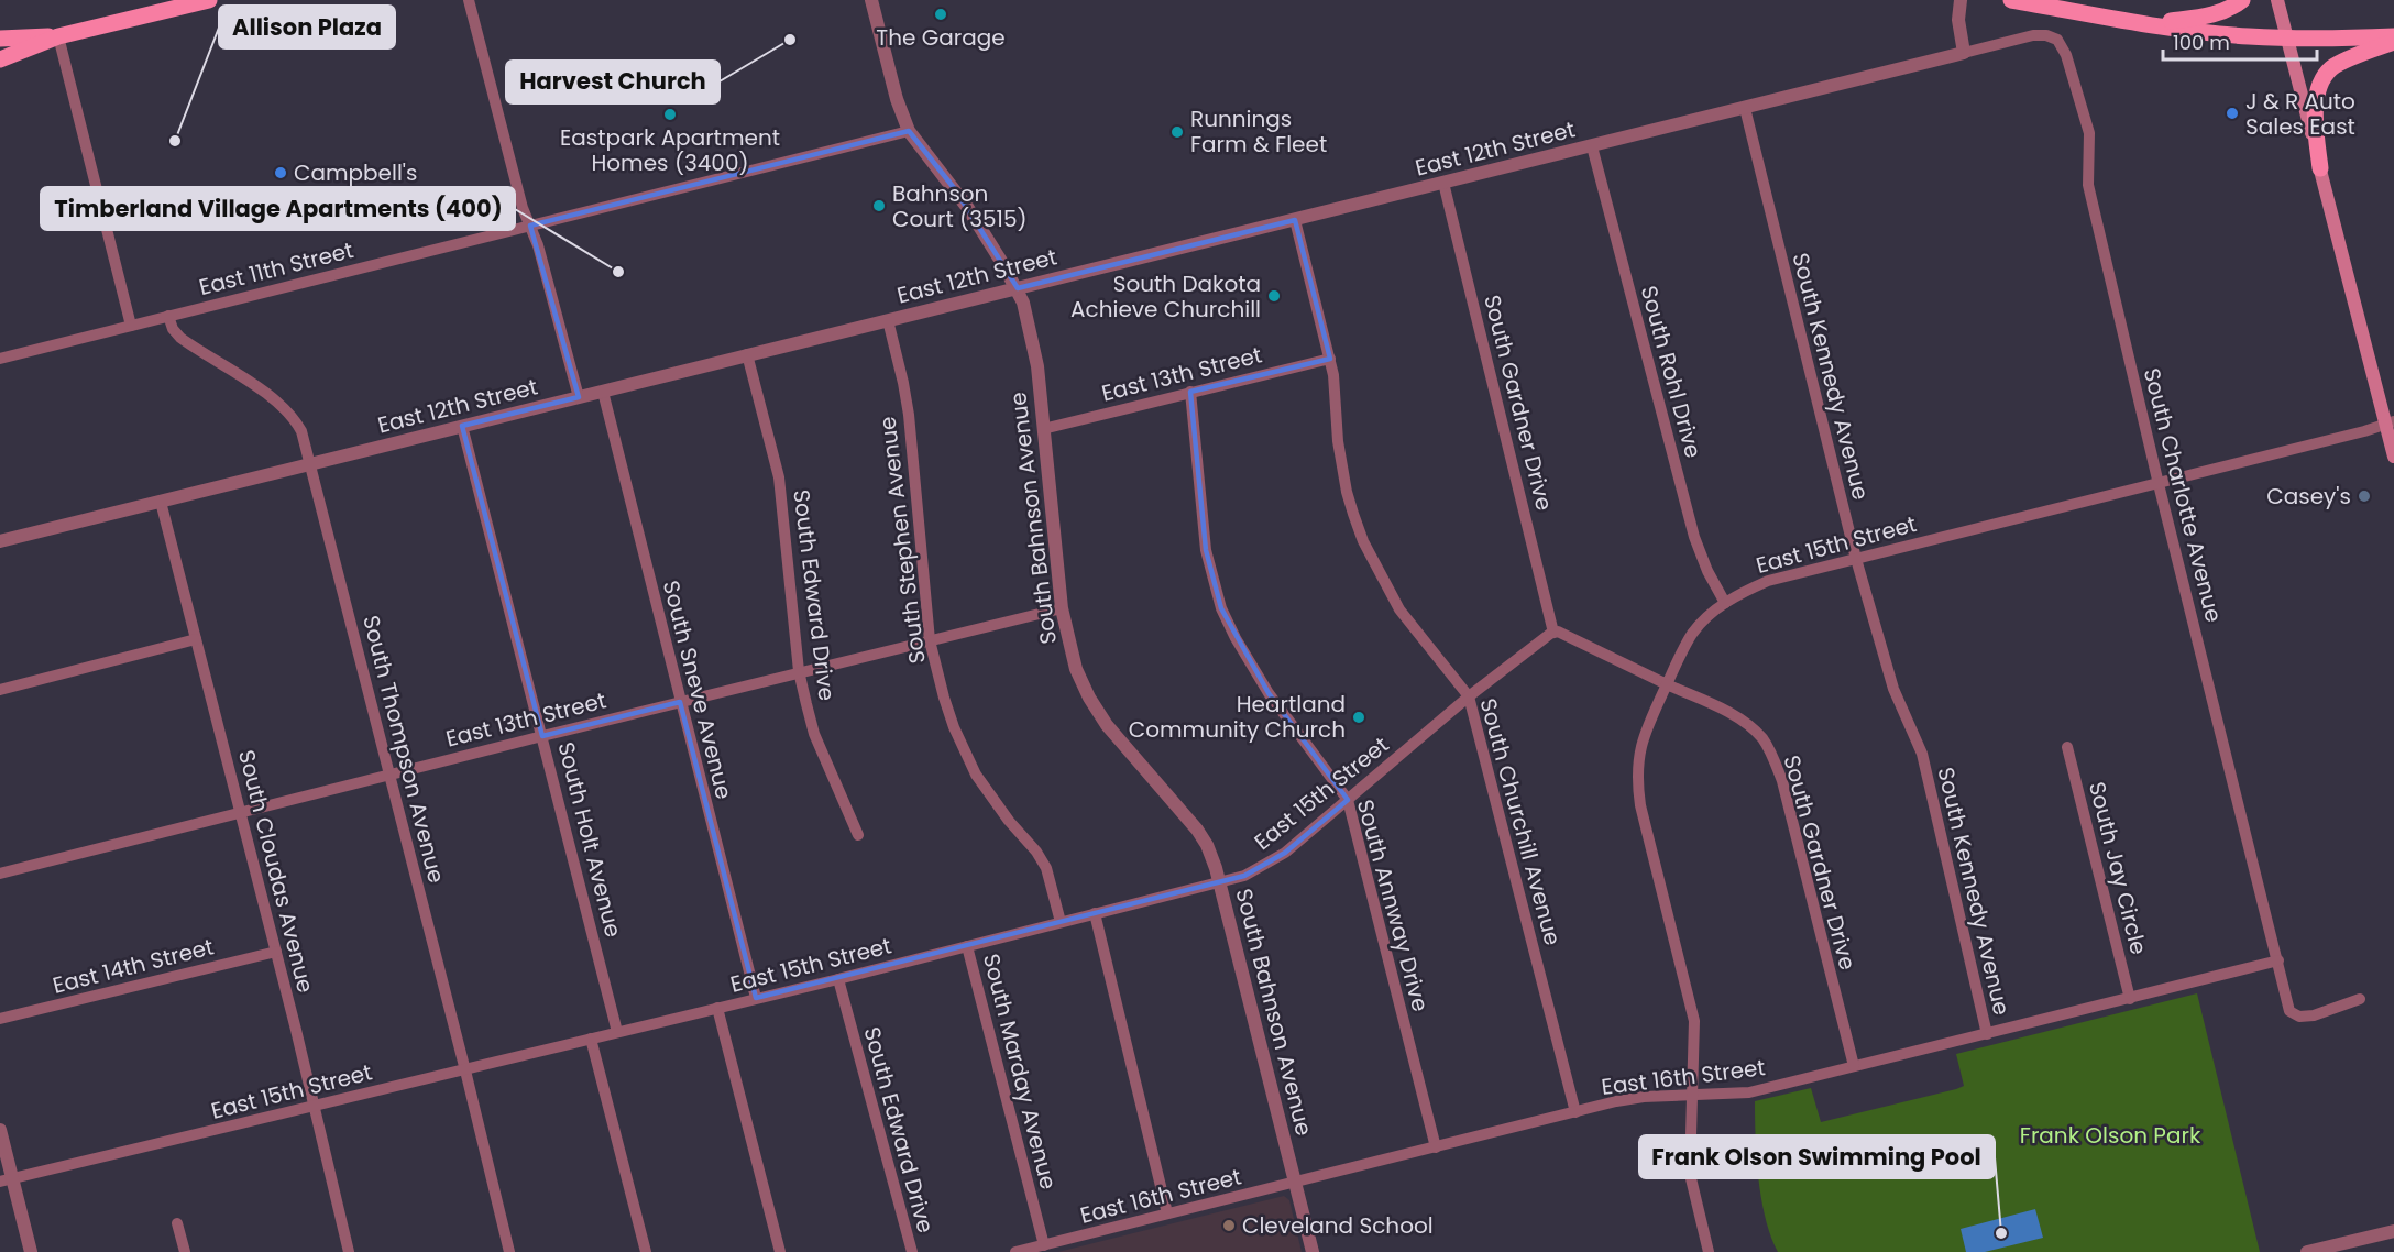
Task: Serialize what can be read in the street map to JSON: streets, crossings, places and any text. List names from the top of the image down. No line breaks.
{"streets":{"street":["East 12th Street","East 11th Street","South Rohl Drive","East 13th Street","South Kennedy Avenue","South Gardner Drive","South Charlotte Avenue","South Bahnson Avenue","South Stephen Avenue","East 15th Street","South Edward Drive","South Sneve Avenue","South Thompson Avenue","South Churchill Avenue","South Holt Avenue","South Jay Circle","South Cloudas Avenue","South Annway Drive","East 14th Street","South Marday Avenue","East 16th Street"]},"crossings":[["East 12th Street","South Rohl Drive"],["East 12th Street","South Kennedy Avenue"],["East 12th Street","South Gardner Drive"],["East 12th Street","South Charlotte Avenue"],["East 12th Street","South Bahnson Avenue"],["East 12th Street","South Stephen Avenue"],["East 12th Street","South Edward Drive"],["East 12th Street","South Sneve Avenue"],["East 12th Street","South Thompson Avenue"],["East 12th Street","South Churchill Avenue"],["East 12th Street","South Holt Avenue"],["East 12th Street","South Cloudas Avenue"],["East 11th Street","South Bahnson Avenue"],["East 11th Street","South Thompson Avenue"],["South Rohl Drive","East 15th Street"],["East 13th Street","South Bahnson Avenue"],["East 13th Street","South Stephen Avenue"],["East 13th Street","South Edward Drive"],["East 13th Street","South Sneve Avenue"],["East 13th Street","South Thompson Avenue"],["East 13th Street","South Churchill Avenue"],["East 13th Street","South Holt Avenue"],["East 13th Street","South Cloudas Avenue"],["East 13th Street","South Annway Drive"],["South Kennedy Avenue","East 15th Street"],["South Kennedy Avenue","East 16th Street"],["South Gardner Drive","East 15th Street"],["South Gardner Drive","East 16th Street"],["South Charlotte Avenue","East 15th Street"],["South Charlotte Avenue","East 16th Street"],["South Bahnson Avenue","East 15th Street"],["South Bahnson Avenue","East 16th Street"],["South Stephen Avenue","East 15th Street"],["East 15th Street","South Edward Drive"],["East 15th Street","South Sneve Avenue"],["East 15th Street","South Thompson Avenue"],["East 15th Street","South Churchill Avenue"],["East 15th Street","South Holt Avenue"],["East 15th Street","South Cloudas Avenue"],["East 15th Street","South Annway Drive"],["East 15th Street","South Marday Avenue"],["East 15th Street","East 16th Street"],["South Churchill Avenue","East 16th Street"],["South Jay Circle","East 16th Street"],["South Cloudas Avenue","East 14th Street"],["South Annway Drive","East 16th Street"],["South Marday Avenue","East 16th Street"]],"parks":["Frank Olson Park"],"places":["The Garage","Harvest Church","J & R Auto Sales East","Eastpark Apartment Homes (3400)","Runnings Farm & Fleet","Allison Plaza","Campbell's","Bahnson Court (3515)","Timberland Village Apartments (400)","South Dakota Achieve Churchill","Casey's","Heartland Community Church","Cleveland School","Frank Olson Swimming Pool"],"scale_bar":"100 m"}
